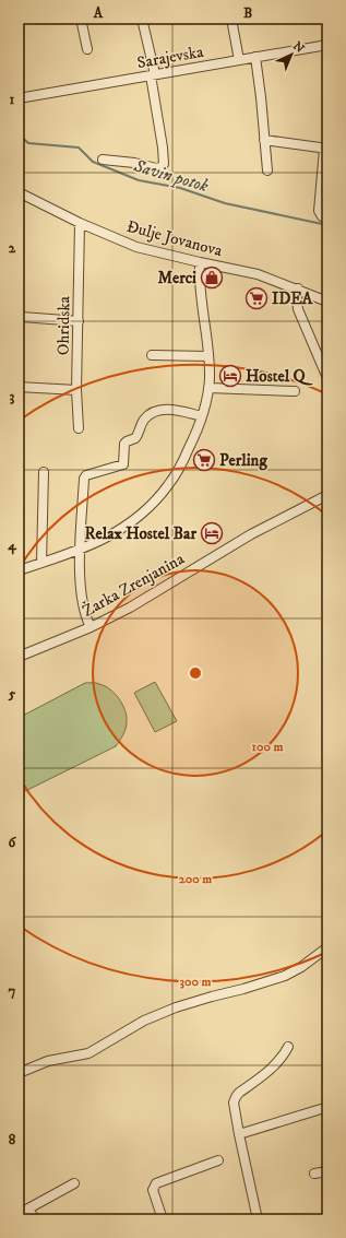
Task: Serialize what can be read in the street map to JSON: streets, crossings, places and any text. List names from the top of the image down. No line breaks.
{"streets":{"street":["Sarajevska","Đulje Jovanova","Ohridska","Žarka Zrenjanina"]},"crossings":[["Đulje Jovanova","Ohridska"]],"water":["Savin potok"],"places":{"shop":["Merci"],"supermarket":["IDEA","Perling"],"hotel":["Hostel Q","Relax Hostel Bar"]},"north":"top right","grid":{"columns":["A","B"],"rows":["1","2","3","4","5","6","7","8"]},"rings":["100 m","200 m","300 m"]}
